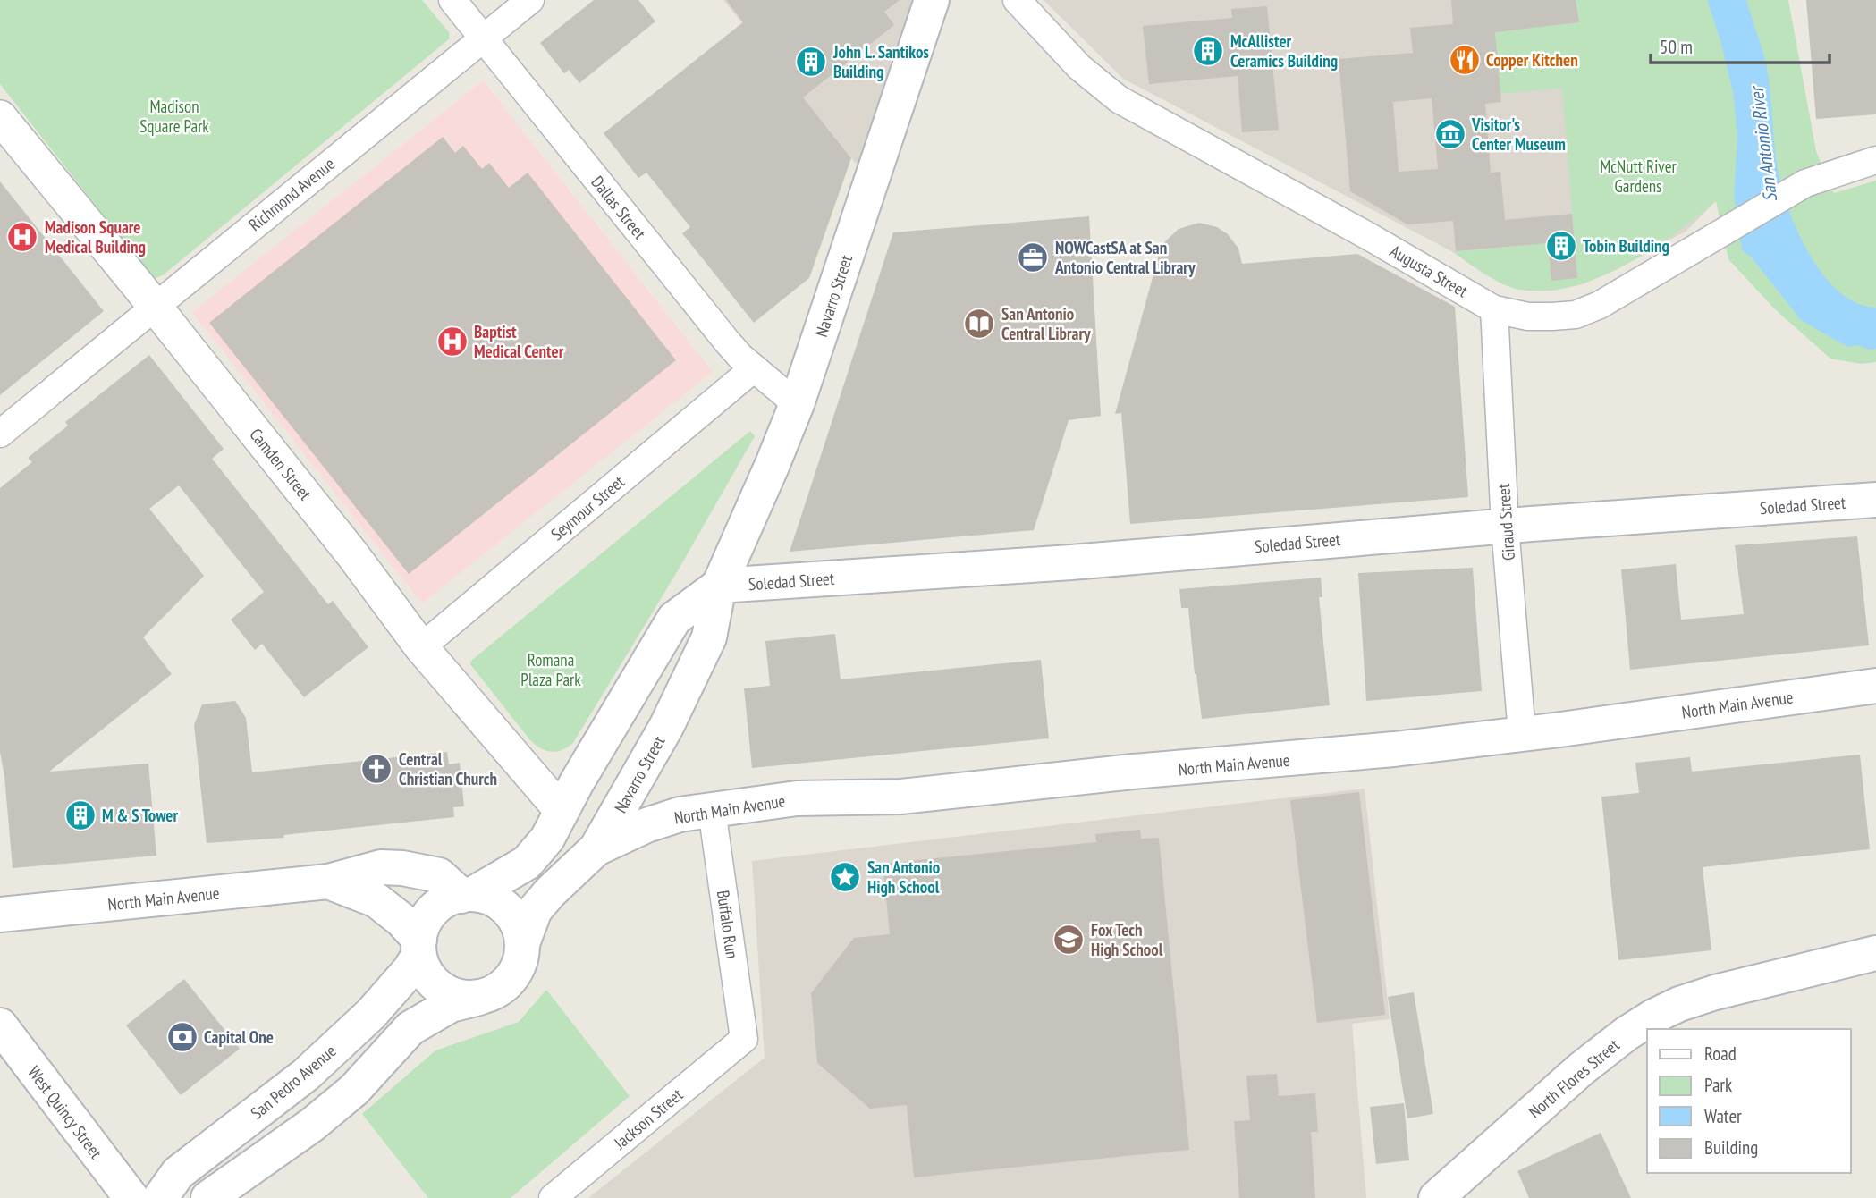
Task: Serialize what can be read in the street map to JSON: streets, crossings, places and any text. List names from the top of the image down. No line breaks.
{"streets":{"main road":["Navarro Street","Soledad Street","North Main Avenue","North Flores Street","San Pedro Avenue","West Quincy Street"],"street":["Richmond Avenue","Dallas Street","Augusta Street","Camden Street","Seymour Street","Giraud Street","Buffalo Run","Jackson Street"]},"crossings":[["Richmond Avenue","Dallas Street"],["Richmond Avenue","Camden Street"],["Dallas Street","Navarro Street"],["Dallas Street","Seymour Street"],["Augusta Street","Giraud Street"],["Navarro Street","Camden Street"],["Navarro Street","Soledad Street"],["Navarro Street","North Main Avenue"],["Navarro Street","San Pedro Avenue"],["Camden Street","Seymour Street"],["Soledad Street","Giraud Street"],["Giraud Street","North Main Avenue"],["North Main Avenue","Buffalo Run"],["North Main Avenue","San Pedro Avenue"],["Buffalo Run","Jackson Street"]],"water":["San Antonio River"],"parks":["Madison Square Park","McNutt River Gardens","Romana Plaza Park"],"places":{"building":["McAllister Ceramics Building","John L. Santikos Building","Tobin Building","M & S Tower"],"restaurant":["Copper Kitchen"],"museum":["Visitor's Center Museum"],"hospital":["Madison Square Medical Building","Baptist Medical Center"],"office":["NOWCastSA at San Antonio Central Library"],"library":["San Antonio Central Library"],"church":["Central Christian Church"],"place":["San Antonio High School"],"school or university":["Fox Tech High School"],"bank":["Capital One"]},"legend":["Road","Park","Water","Building"],"scale_bar":"50 m"}
